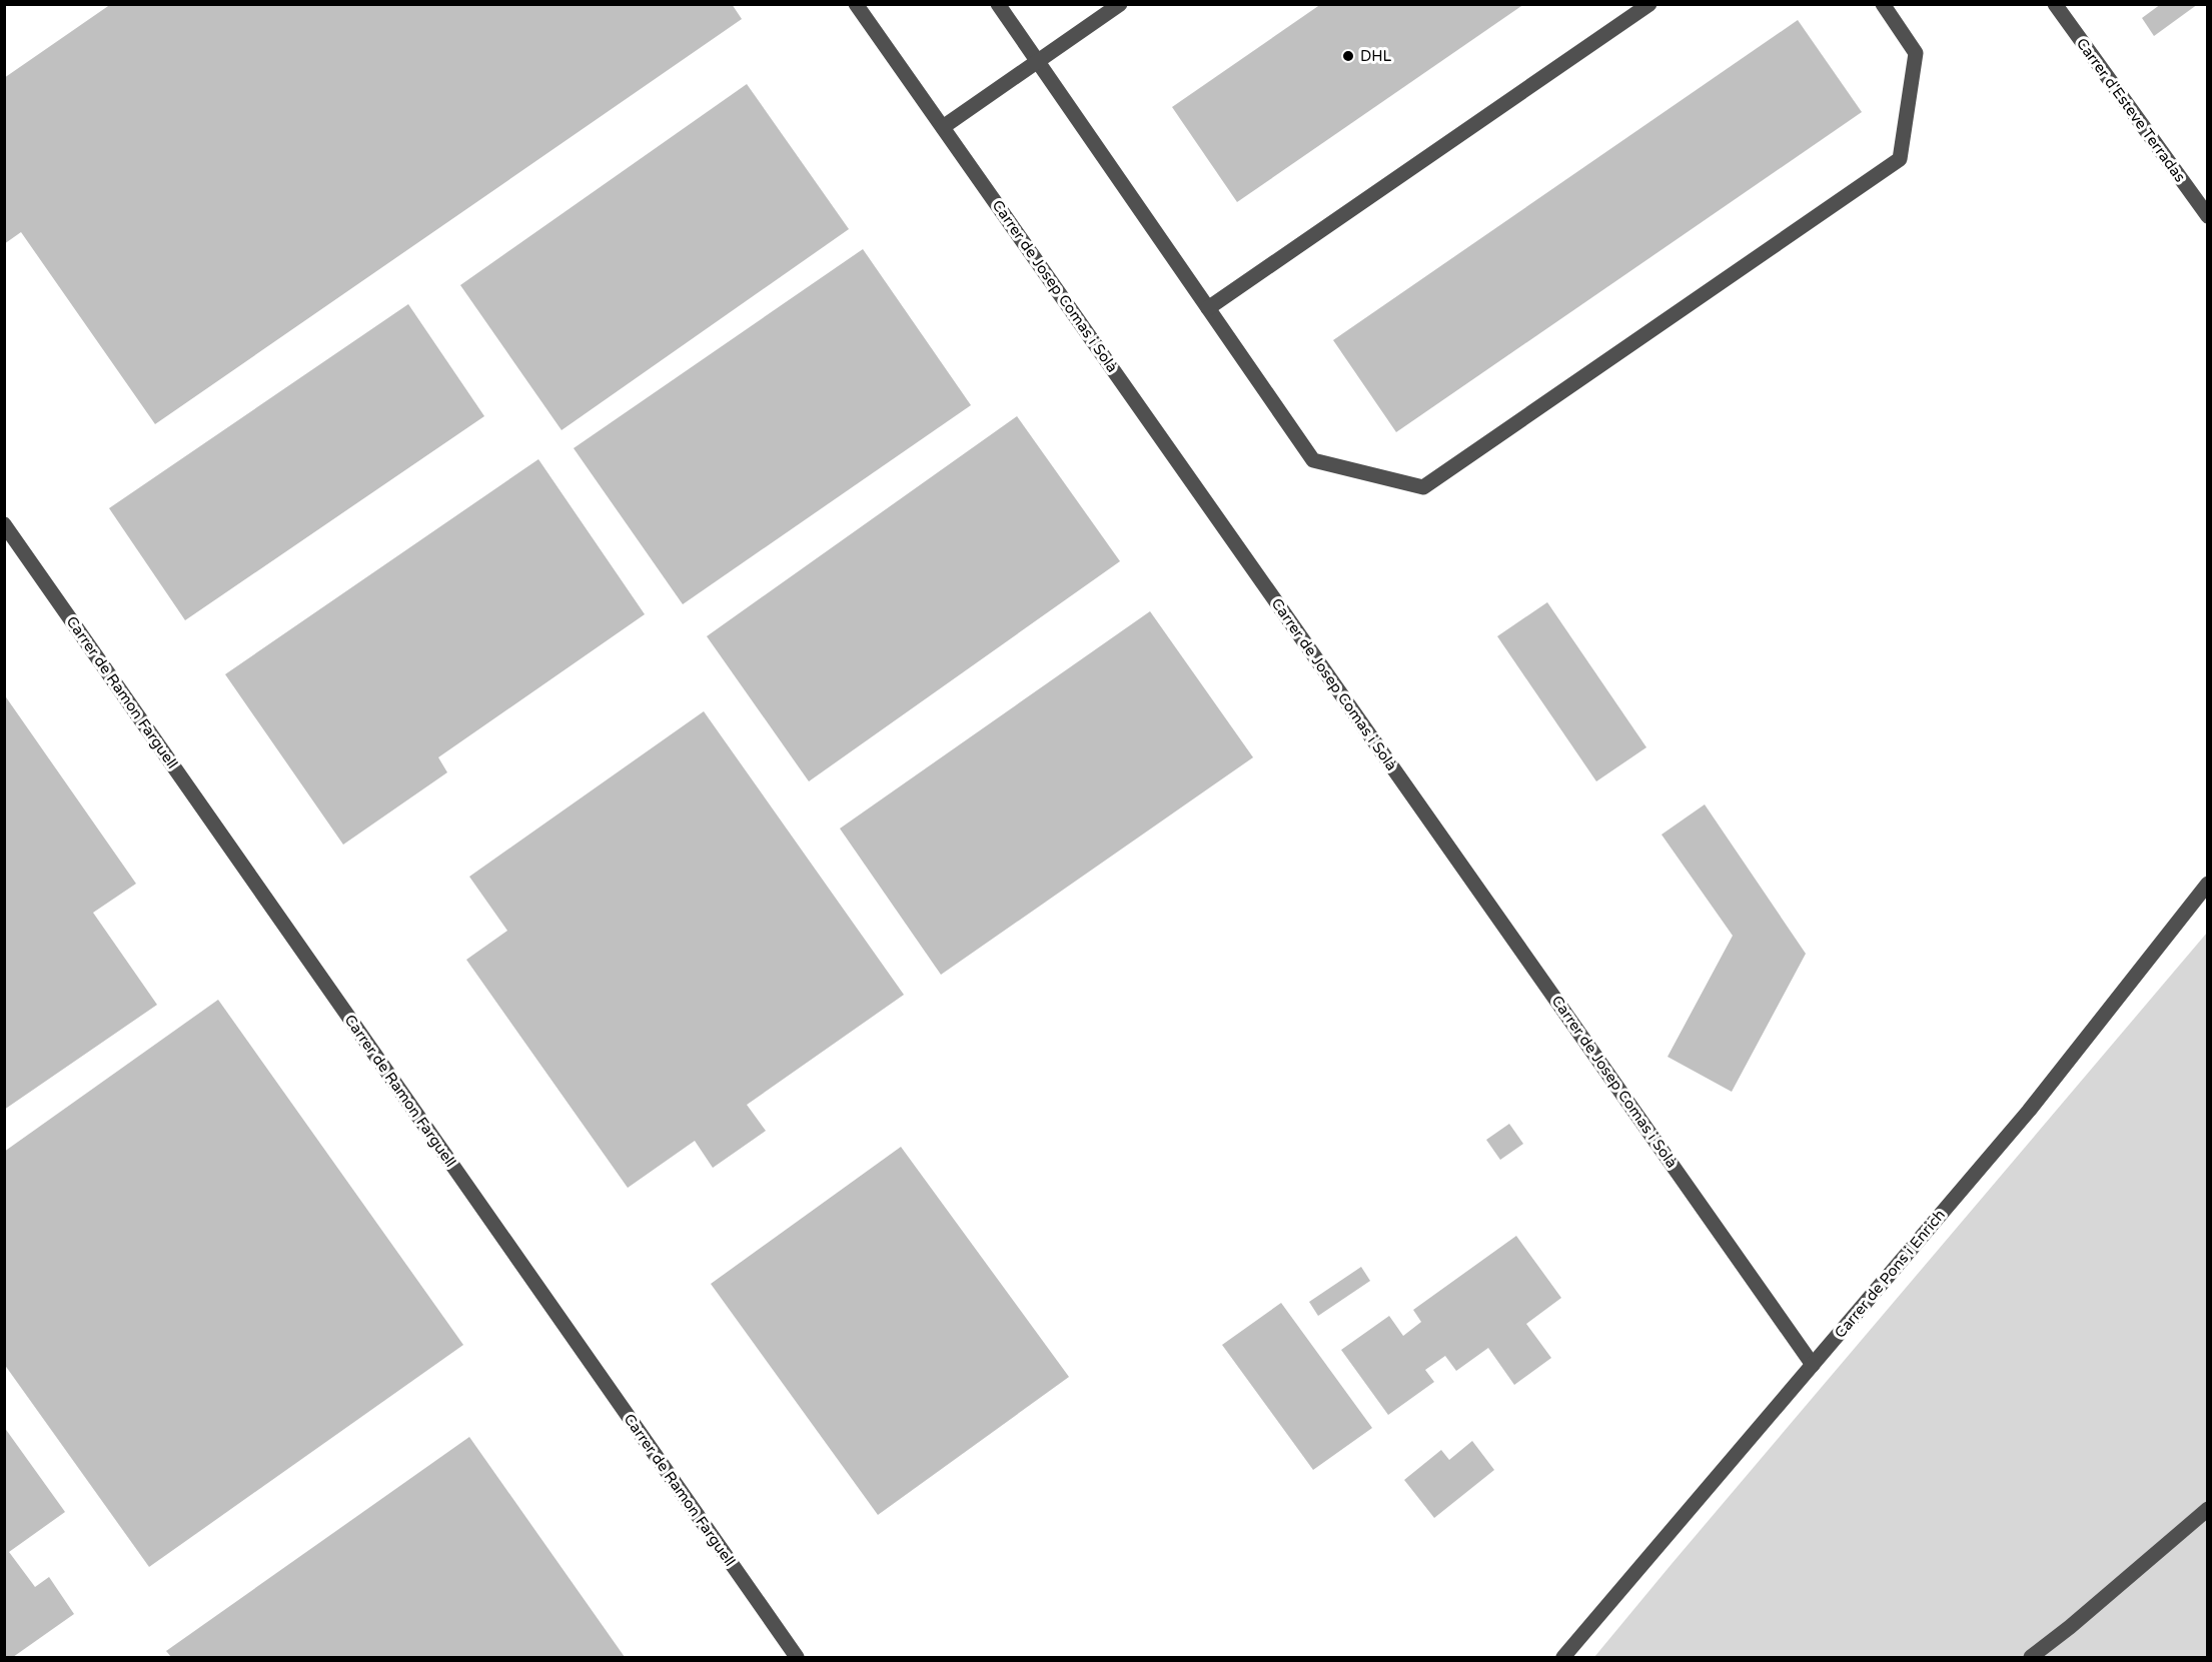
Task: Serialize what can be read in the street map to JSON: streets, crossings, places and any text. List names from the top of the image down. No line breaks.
{"streets":{"street":["Carrer d'Esteve Terradas","Carrer de Josep Comas i Solà","Carrer de Ramon Farguell","Carrer de Pons i Enrich"]},"crossings":[["Carrer de Josep Comas i Solà","Carrer de Pons i Enrich"]],"places":["DHL"]}
